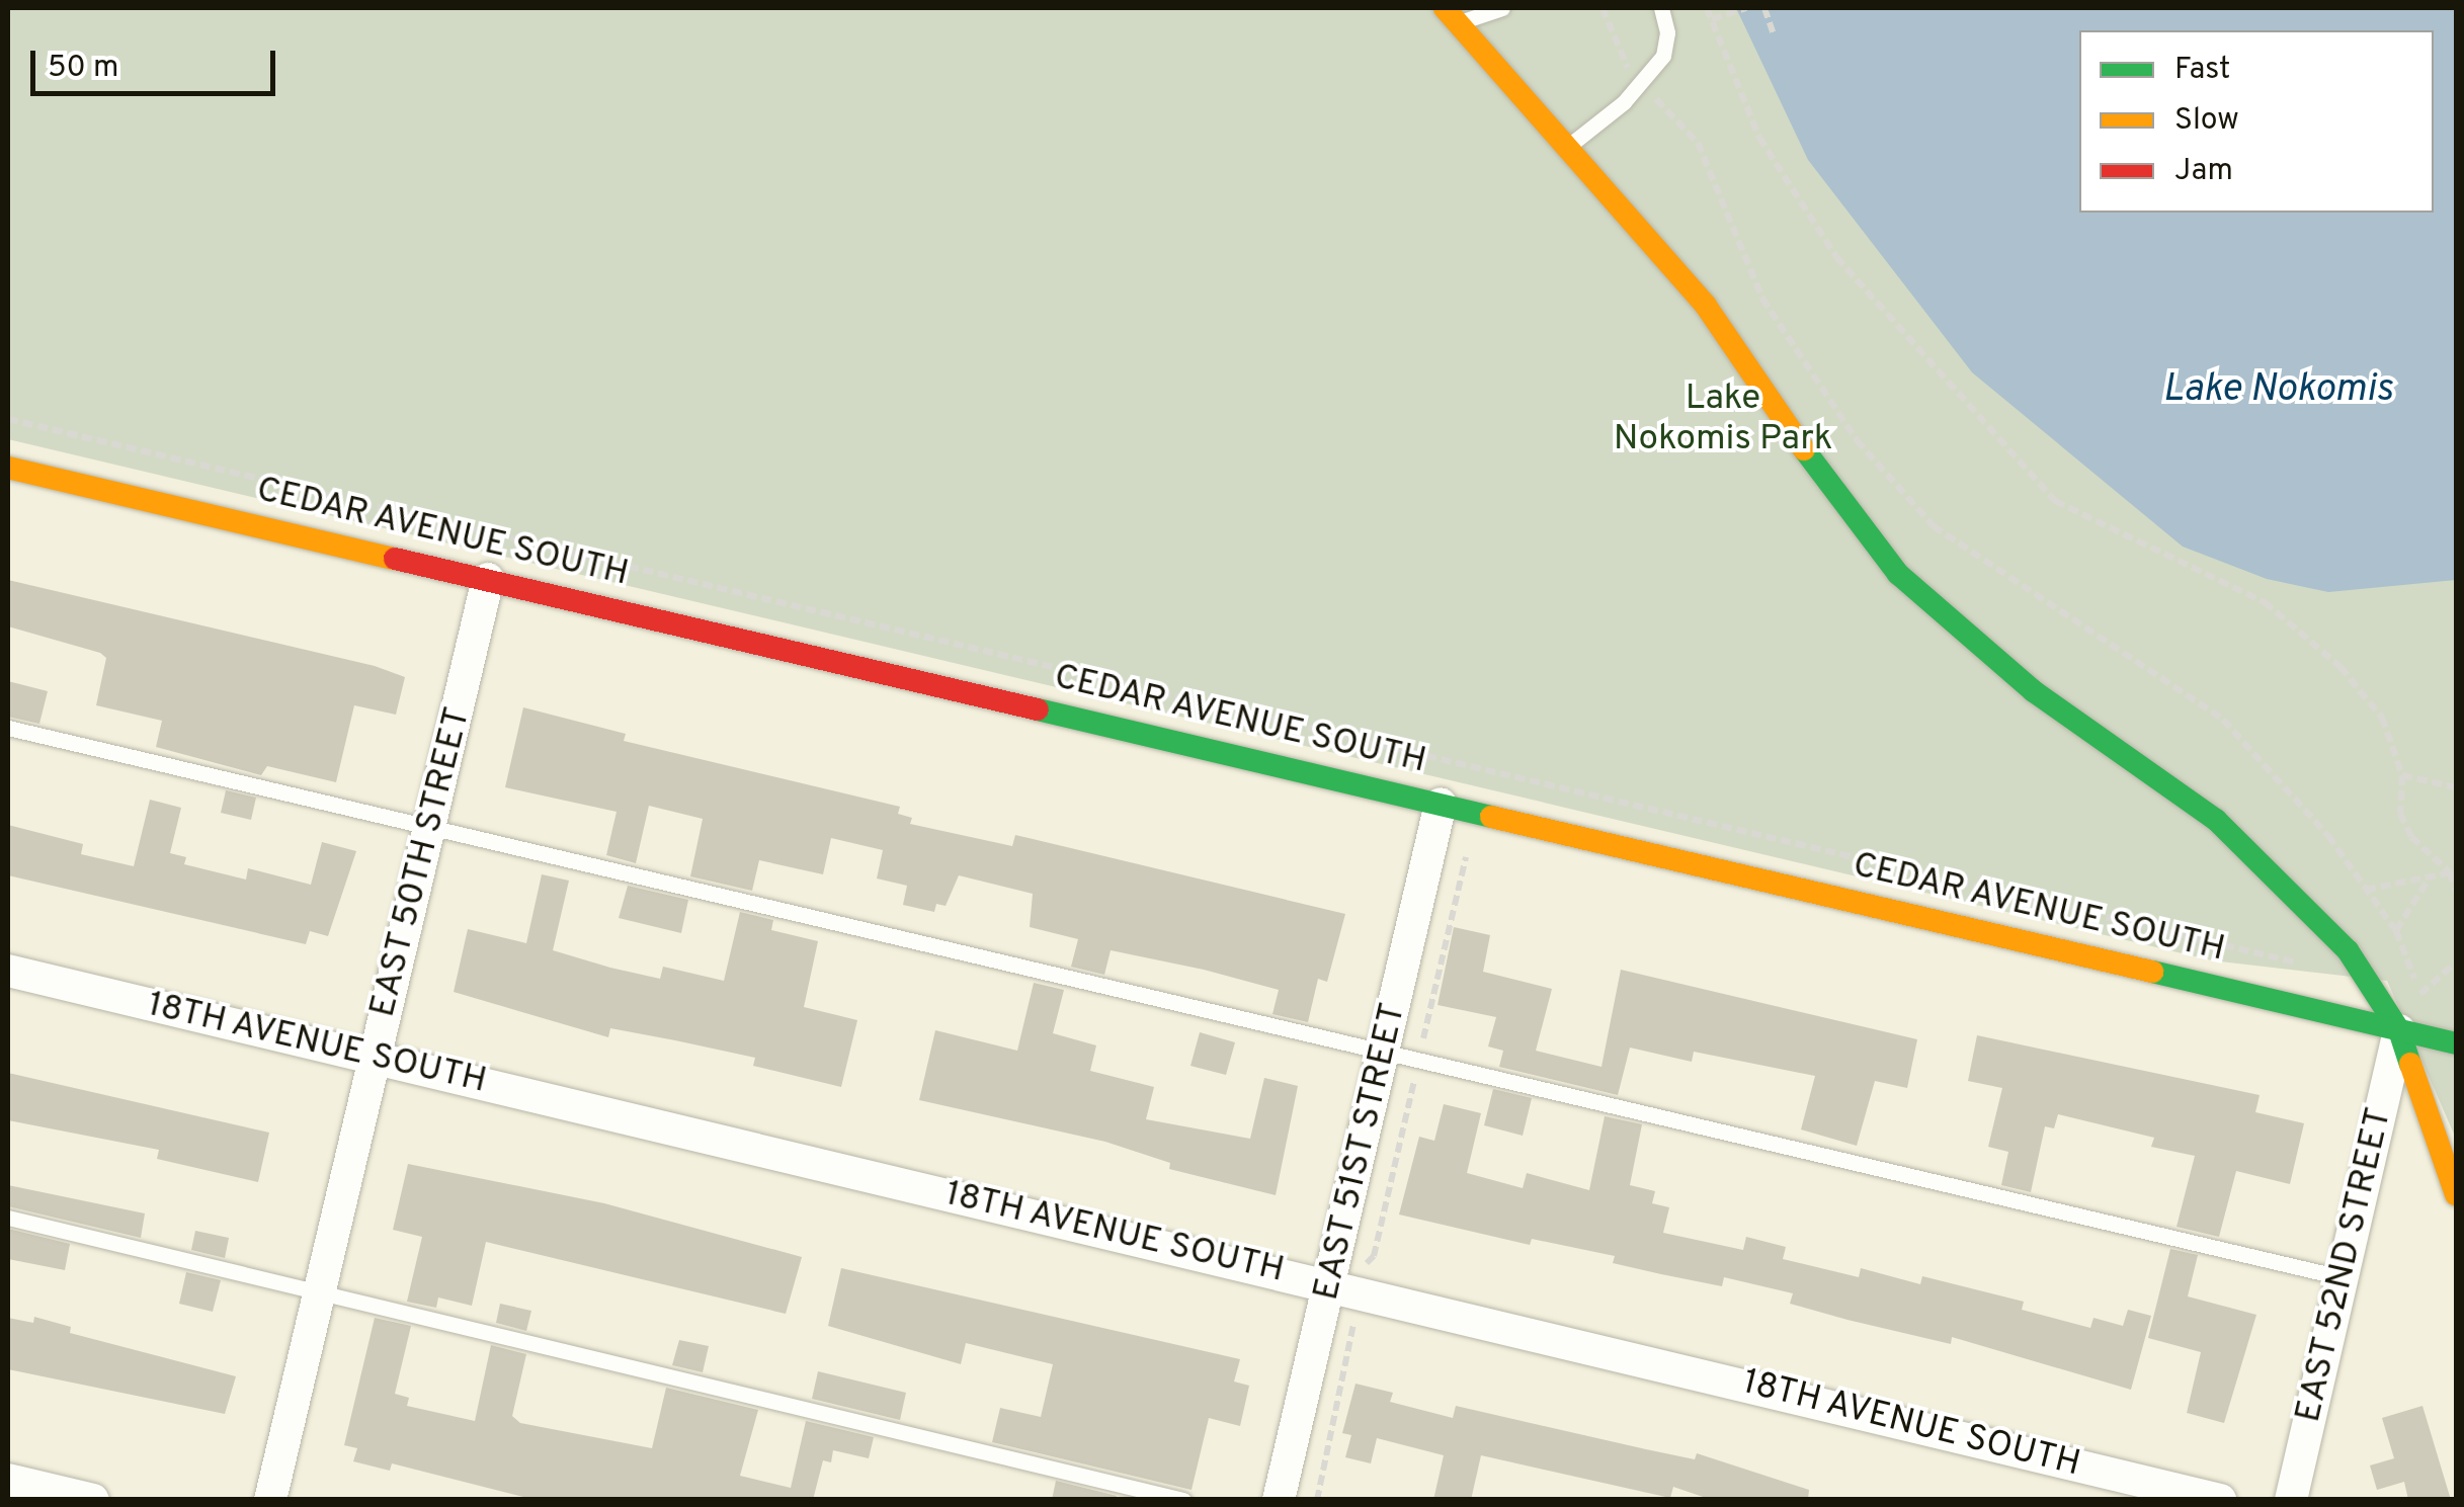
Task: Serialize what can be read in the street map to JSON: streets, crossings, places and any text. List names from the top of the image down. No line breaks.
{"streets":{"main road":["CEDAR AVENUE SOUTH"],"street":["EAST 50TH STREET","18TH AVENUE SOUTH","EAST 51ST STREET","EAST 52ND STREET"]},"crossings":[["CEDAR AVENUE SOUTH","EAST 50TH STREET"],["CEDAR AVENUE SOUTH","EAST 51ST STREET"],["CEDAR AVENUE SOUTH","EAST 52ND STREET"],["EAST 50TH STREET","18TH AVENUE SOUTH"],["18TH AVENUE SOUTH","EAST 51ST STREET"]],"water":["Lake Nokomis"],"parks":["Lake Nokomis Park"],"legend":["Fast","Slow","Jam"],"scale_bar":"50 m"}
